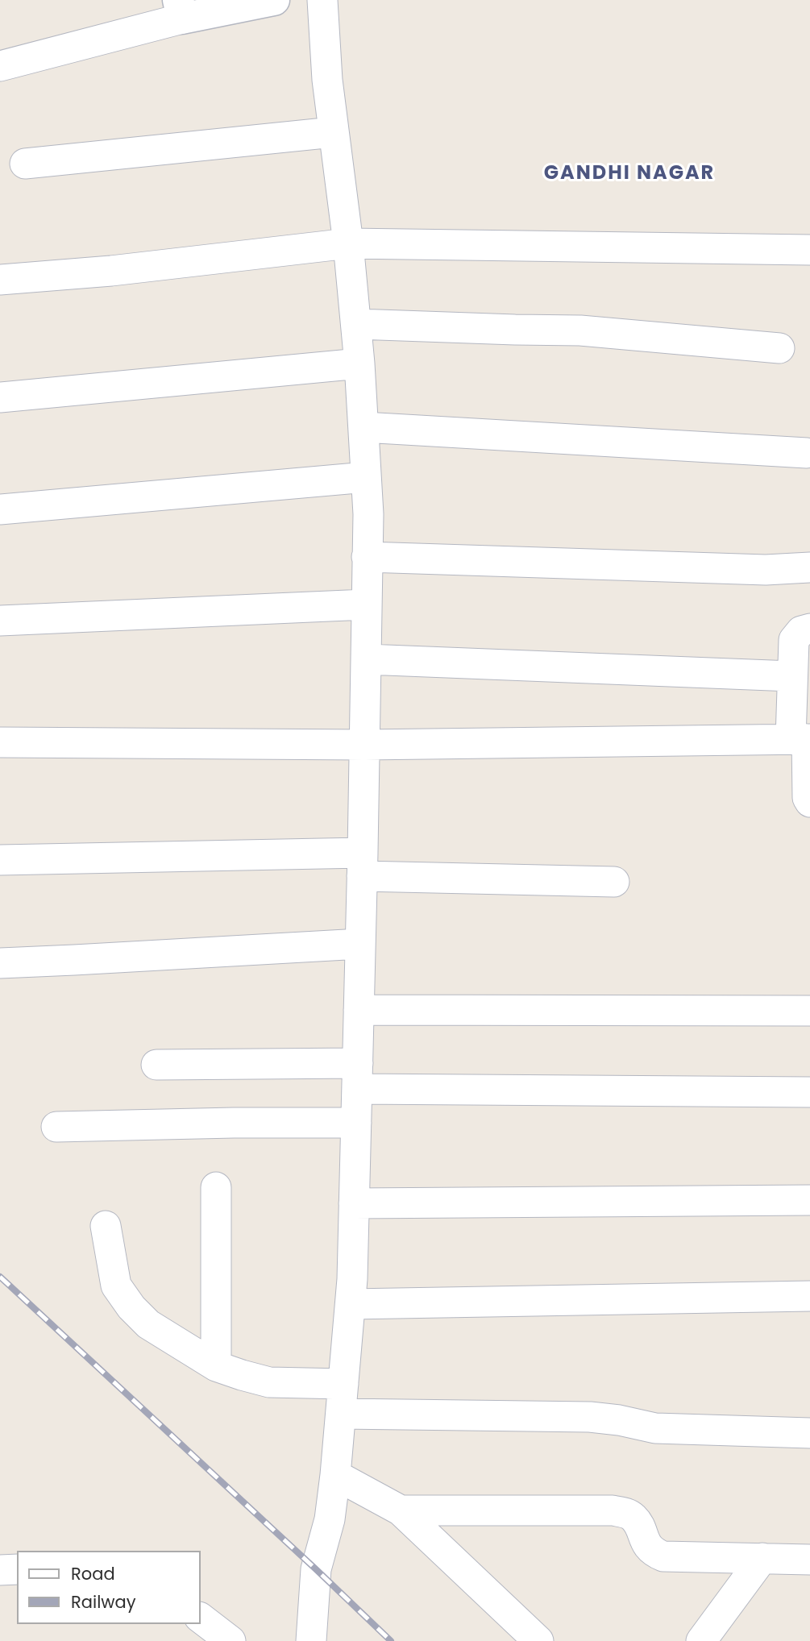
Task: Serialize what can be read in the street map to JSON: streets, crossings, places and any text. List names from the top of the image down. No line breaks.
{"districts":["GANDHI NAGAR"],"legend":["Road","Railway"]}
